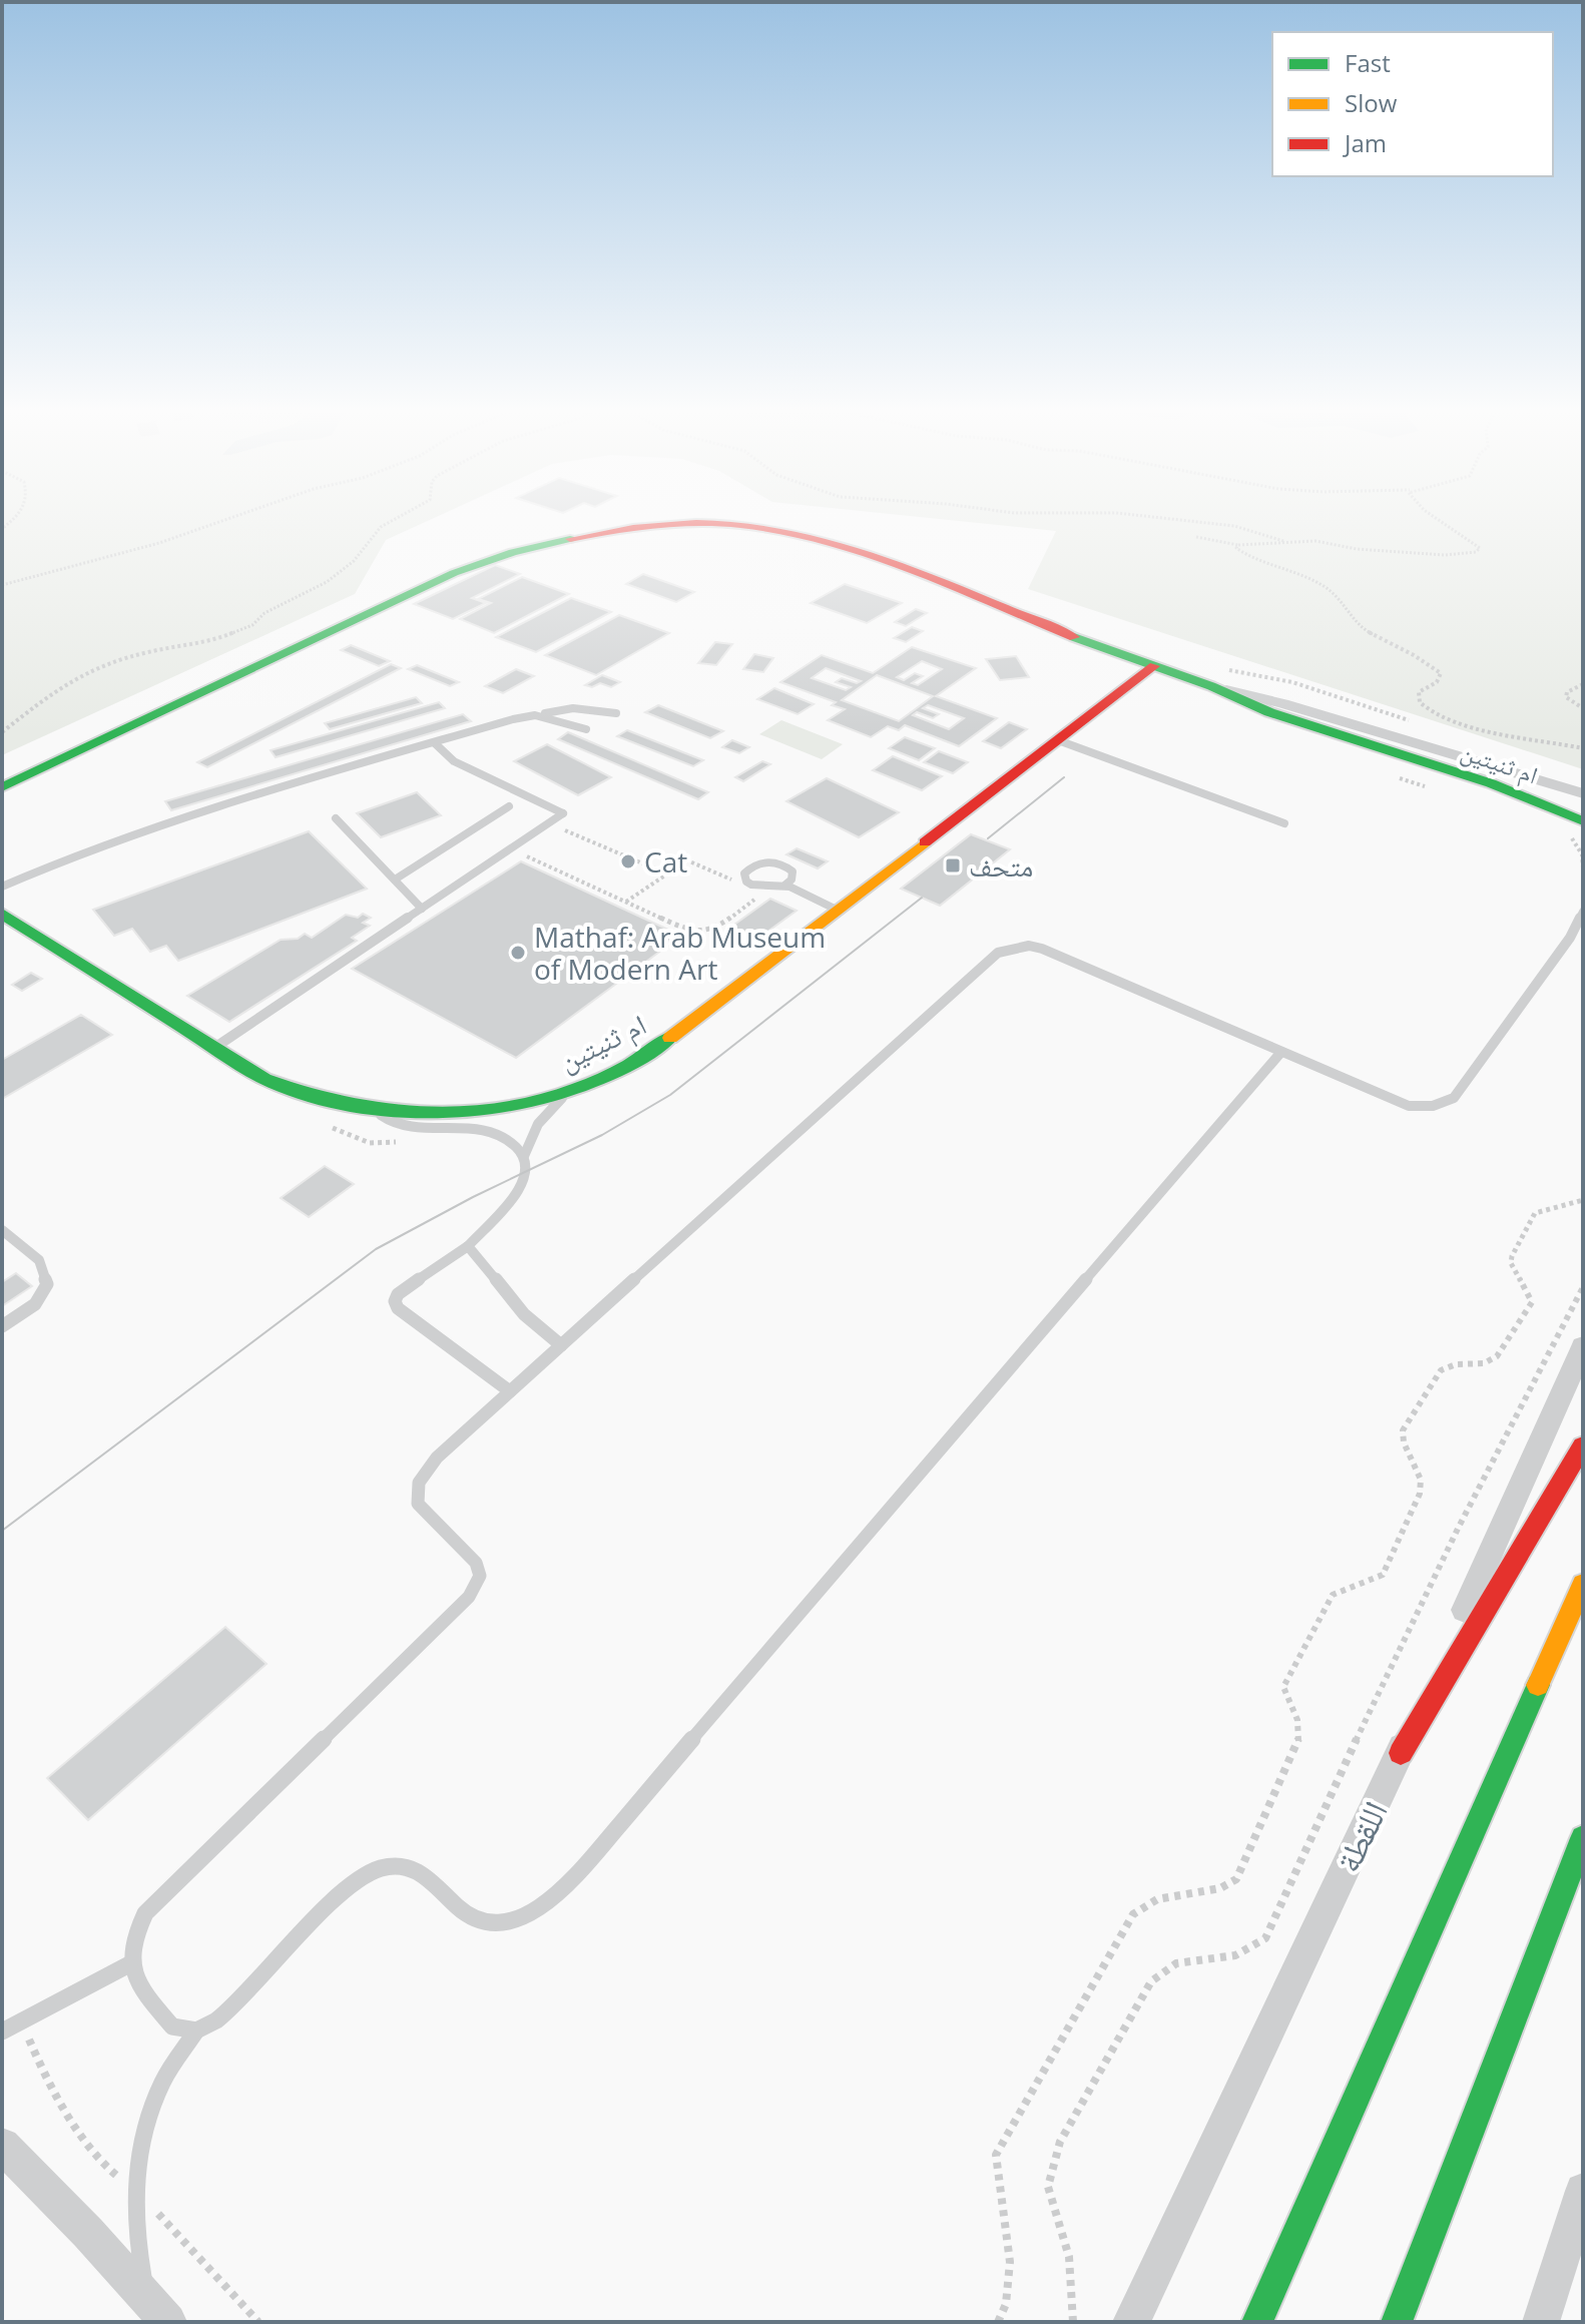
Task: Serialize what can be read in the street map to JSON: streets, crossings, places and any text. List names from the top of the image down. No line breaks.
{"streets":{"street":["ام ثنيتين","اللقطة"]},"places":{"other":["Cat","Mathaf: Arab Museum of Modern Art"],"transit":["متحف"]},"legend":["Fast","Slow","Jam"]}
